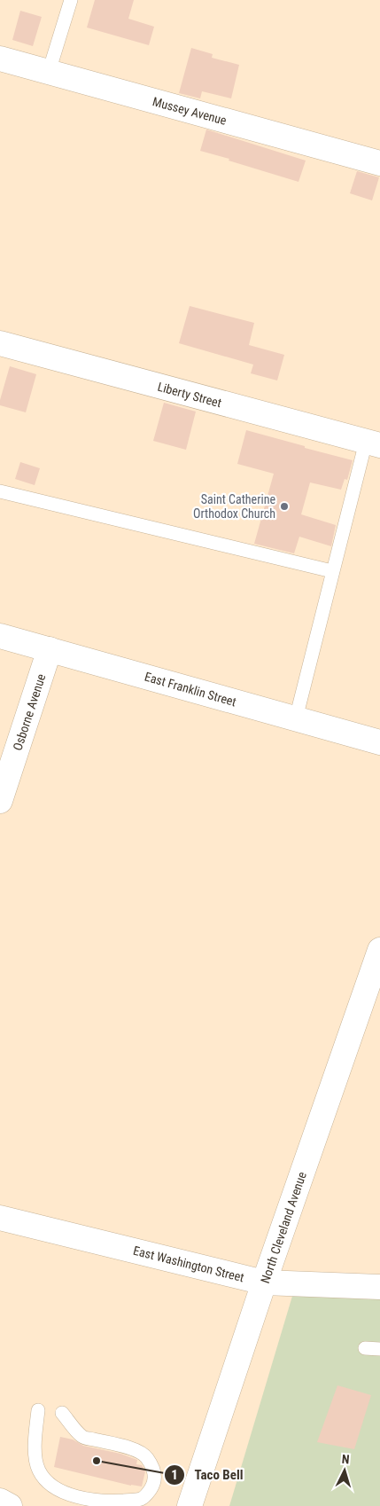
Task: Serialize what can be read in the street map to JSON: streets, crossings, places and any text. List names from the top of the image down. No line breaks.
{"streets":{"street":["Mussey Avenue","Liberty Street","East Franklin Street","Osborne Avenue","North Cleveland Avenue","East Washington Street"]},"crossings":[["East Franklin Street","Osborne Avenue"],["North Cleveland Avenue","East Washington Street"]],"places":["Saint Catherine Orthodox Church","Taco Bell"],"north":"top"}
